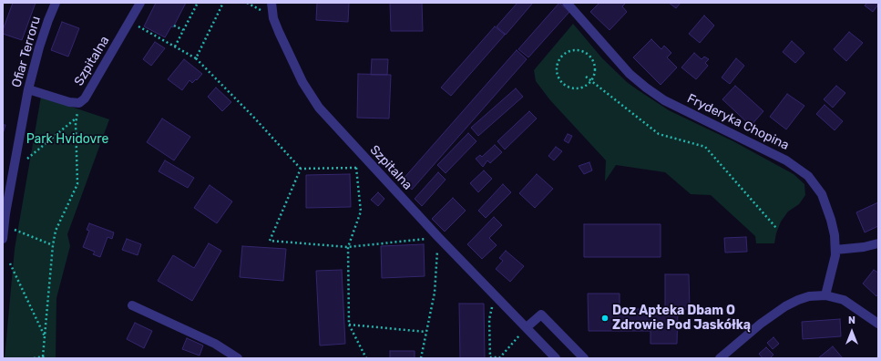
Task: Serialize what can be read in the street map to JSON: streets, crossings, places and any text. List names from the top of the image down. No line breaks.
{"streets":{"street":["Ofiar Terroru","Szpitalna","Fryderyka Chopina"]},"crossings":[["Ofiar Terroru","Szpitalna"]],"parks":["Park Hvidovre"],"places":["Doz Apteka Dbam O Zdrowie Pod Jaskółką"],"north":"top"}
